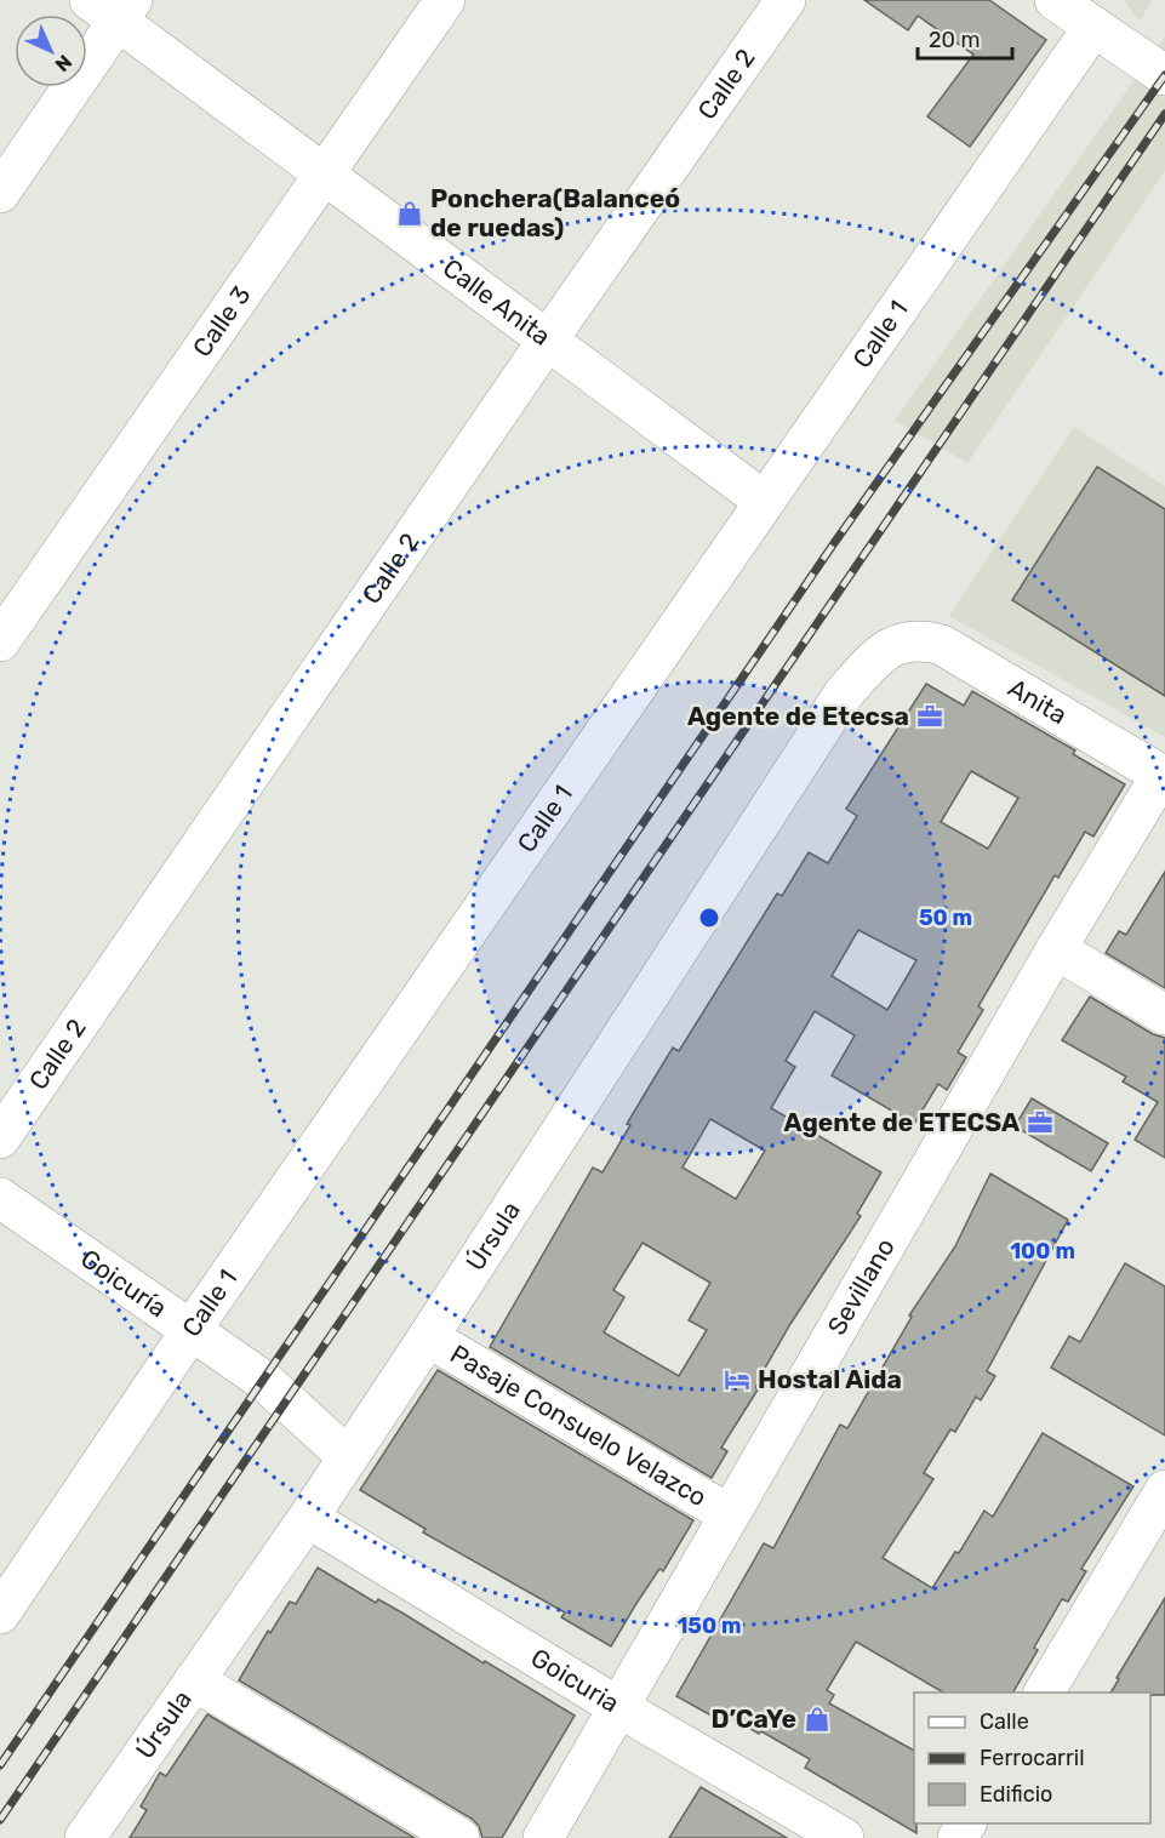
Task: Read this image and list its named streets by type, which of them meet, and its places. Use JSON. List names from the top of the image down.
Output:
{
  "streets": {
    "street": [
      "Calle 2",
      "Calle Anita",
      "Calle 3",
      "Calle 1",
      "Anita",
      "Úrsula",
      "Goicuría",
      "Sevillano",
      "Pasaje Consuelo Velazco",
      "Goicuria"
    ]
  },
  "crossings": [
    ["Calle 2", "Calle Anita"],
    ["Calle Anita", "Calle 3"],
    ["Calle Anita", "Calle 1"],
    ["Calle 1", "Goicuría"],
    ["Anita", "Úrsula"],
    ["Anita", "Sevillano"],
    ["Úrsula", "Goicuría"],
    ["Úrsula", "Pasaje Consuelo Velazco"],
    ["Úrsula", "Goicuria"],
    ["Sevillano", "Pasaje Consuelo Velazco"],
    ["Sevillano", "Goicuria"]
  ],
  "places": {
    "shop": ["Ponchera(Balanceó de ruedas)", "D’CaYe"],
    "office": ["Agente de Etecsa", "Agente de ETECSA"],
    "hotel": ["Hostal Aida"]
  },
  "legend": ["Calle", "Ferrocarril", "Edificio"],
  "scale_bar": "20 m",
  "north": "bottom right",
  "rings": ["50 m", "100 m", "150 m"]
}
